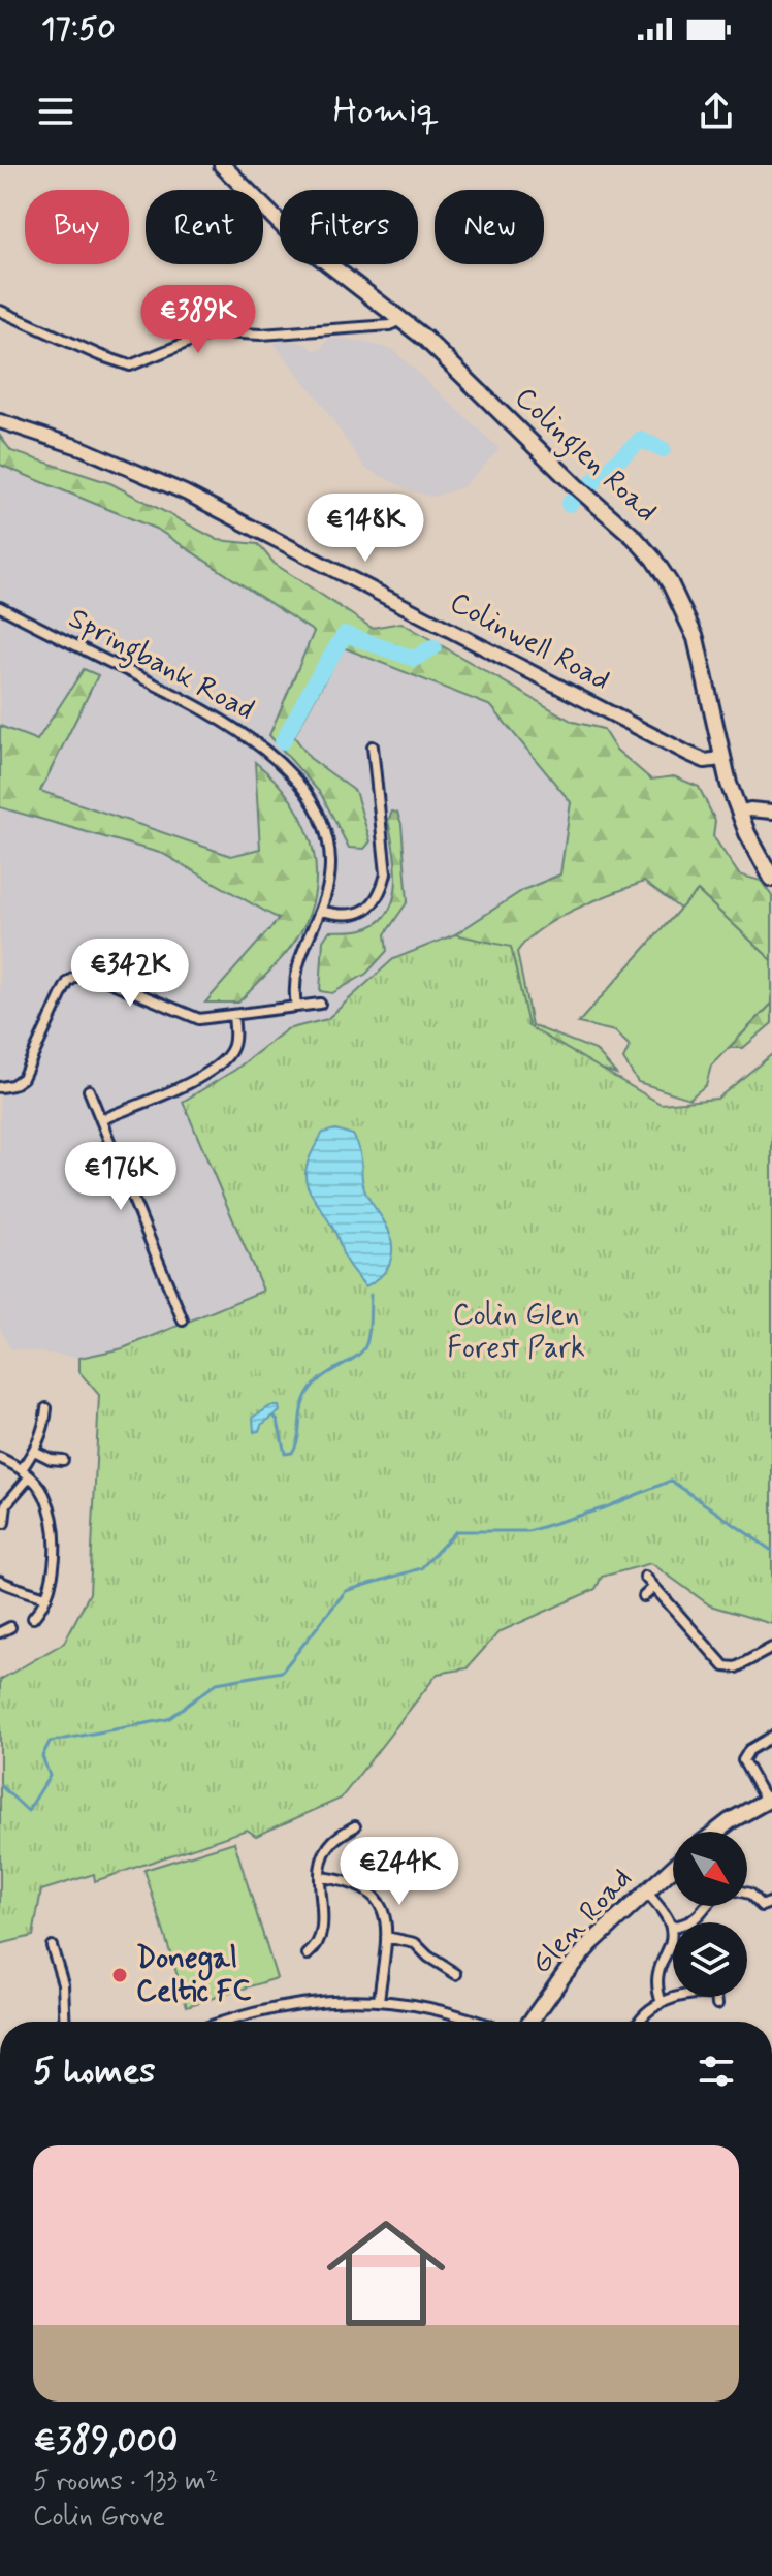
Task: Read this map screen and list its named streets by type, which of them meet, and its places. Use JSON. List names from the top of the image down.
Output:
{
  "streets": {
    "main road": ["Colinglen Road", "Glen Road"],
    "street": ["Colinwell Road", "Springbank Road"]
  },
  "crossings": [
    ["Colinglen Road", "Colinwell Road"]
  ],
  "parks": ["Colin Glen Forest Park"],
  "places": ["Donegal Celtic FC"],
  "north": "bottom right",
  "page": {
    "status": "17:50",
    "header": "Homiq",
    "chip": [
      "Buy",
      "Rent",
      "Filters",
      "New"
    ],
    "price": [
      "€389K",
      "€148K",
      "€342K",
      "€176K",
      "€244K"
    ],
    "heading": "5 homes",
    "list": [
      {
        "name": "€389,000",
        "note": "5 rooms · 133 m² · Colin Grove"
      }
    ]
  }
}
